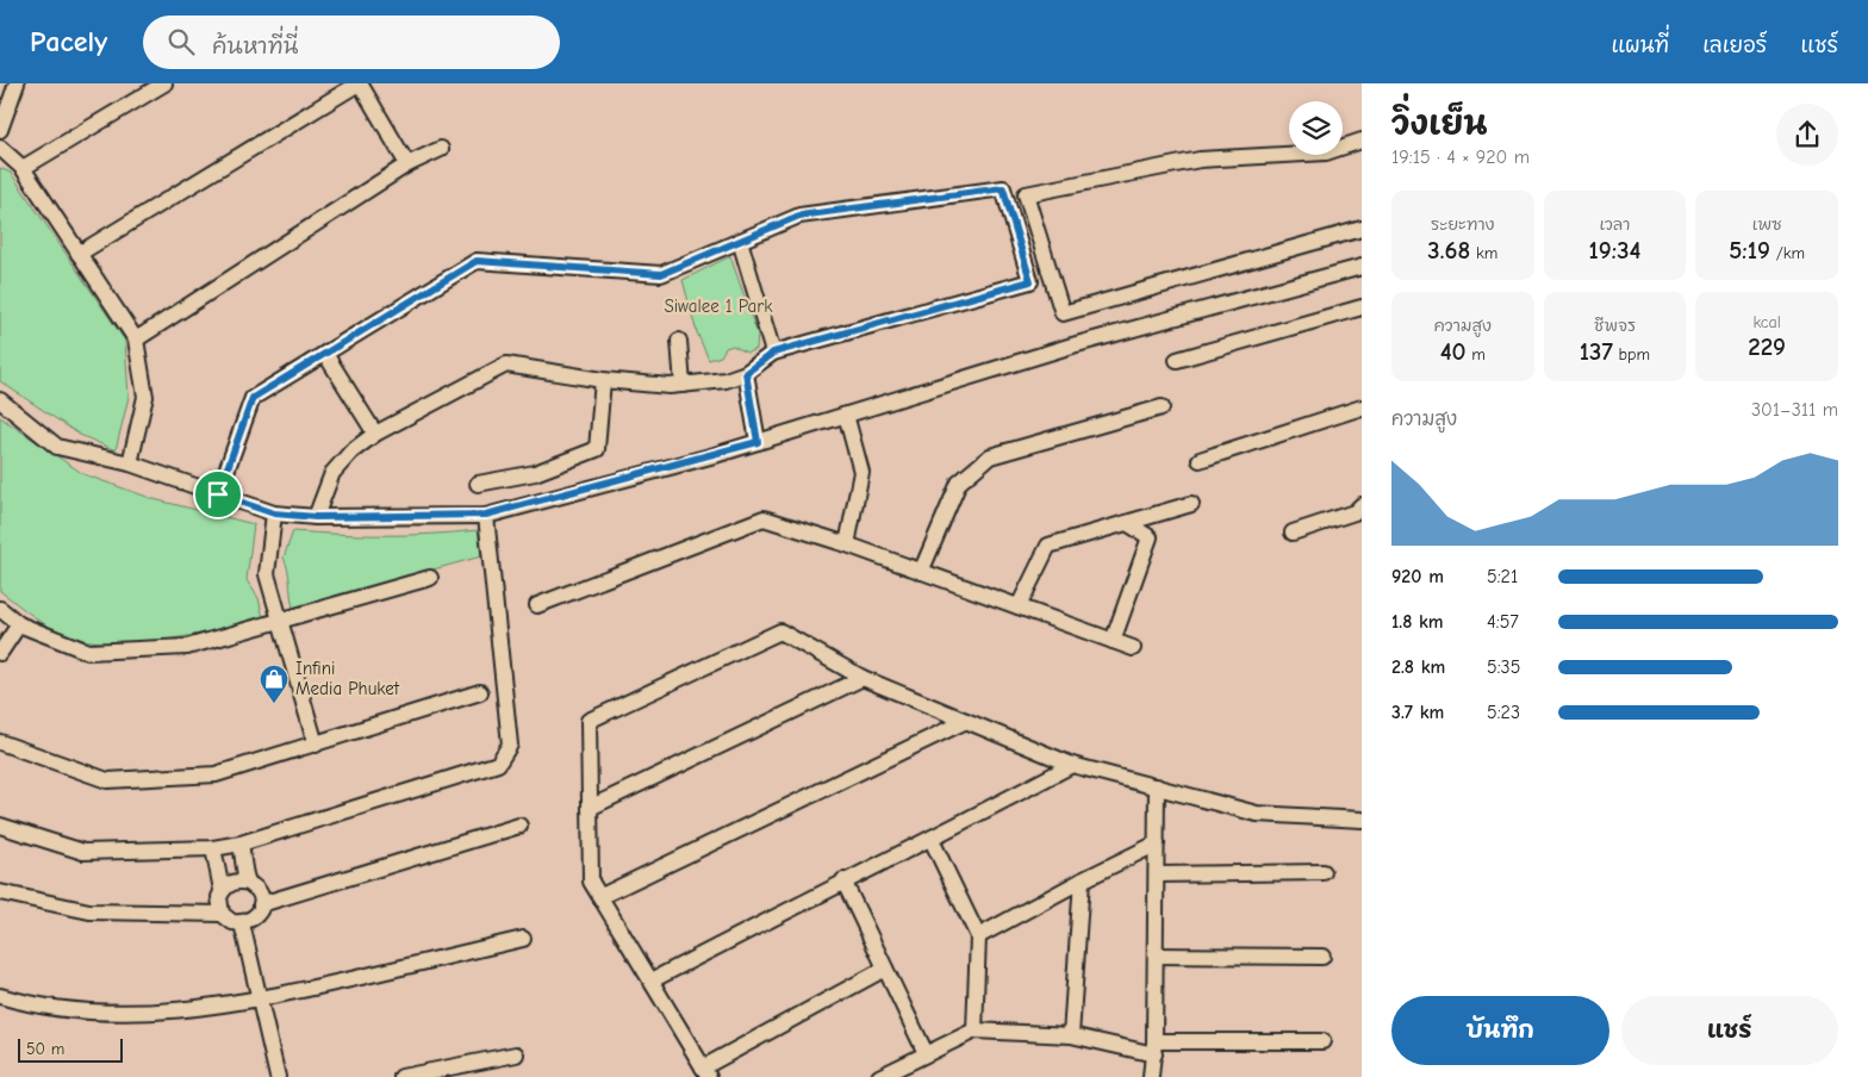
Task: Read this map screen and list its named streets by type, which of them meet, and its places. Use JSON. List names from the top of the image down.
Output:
{
  "parks": ["Siwalee 1 Park"],
  "places": {
    "shop": ["Infini Media Phuket"]
  },
  "scale_bar": "50 m",
  "page": {
    "header": "Pacely",
    "search": "ค้นหาที่นี่",
    "nav": ["แผนที่", "เลเยอร์", "แชร์"],
    "heading": ["วิ่งเย็น", "19:15 · 4 × 920 m"],
    "stats": [
      ["ระยะทาง", "3.68 km"],
      ["เวลา", "19:34"],
      ["เพซ", "5:19 /km"],
      ["ความสูง", "40 m"],
      ["ชีพจร", "137 bpm"],
      ["kcal", "229"]
    ],
    "chart": ["ความสูง", "301–311 m"],
    "list": [
      {
        "name": "920 m",
        "note": "5:21"
      },
      {
        "name": "1.8 km",
        "note": "4:57"
      },
      {
        "name": "2.8 km",
        "note": "5:35"
      },
      {
        "name": "3.7 km",
        "note": "5:23"
      }
    ],
    "buttons": ["บันทึก", "แชร์"],
    "scale": "50 m"
  }
}
